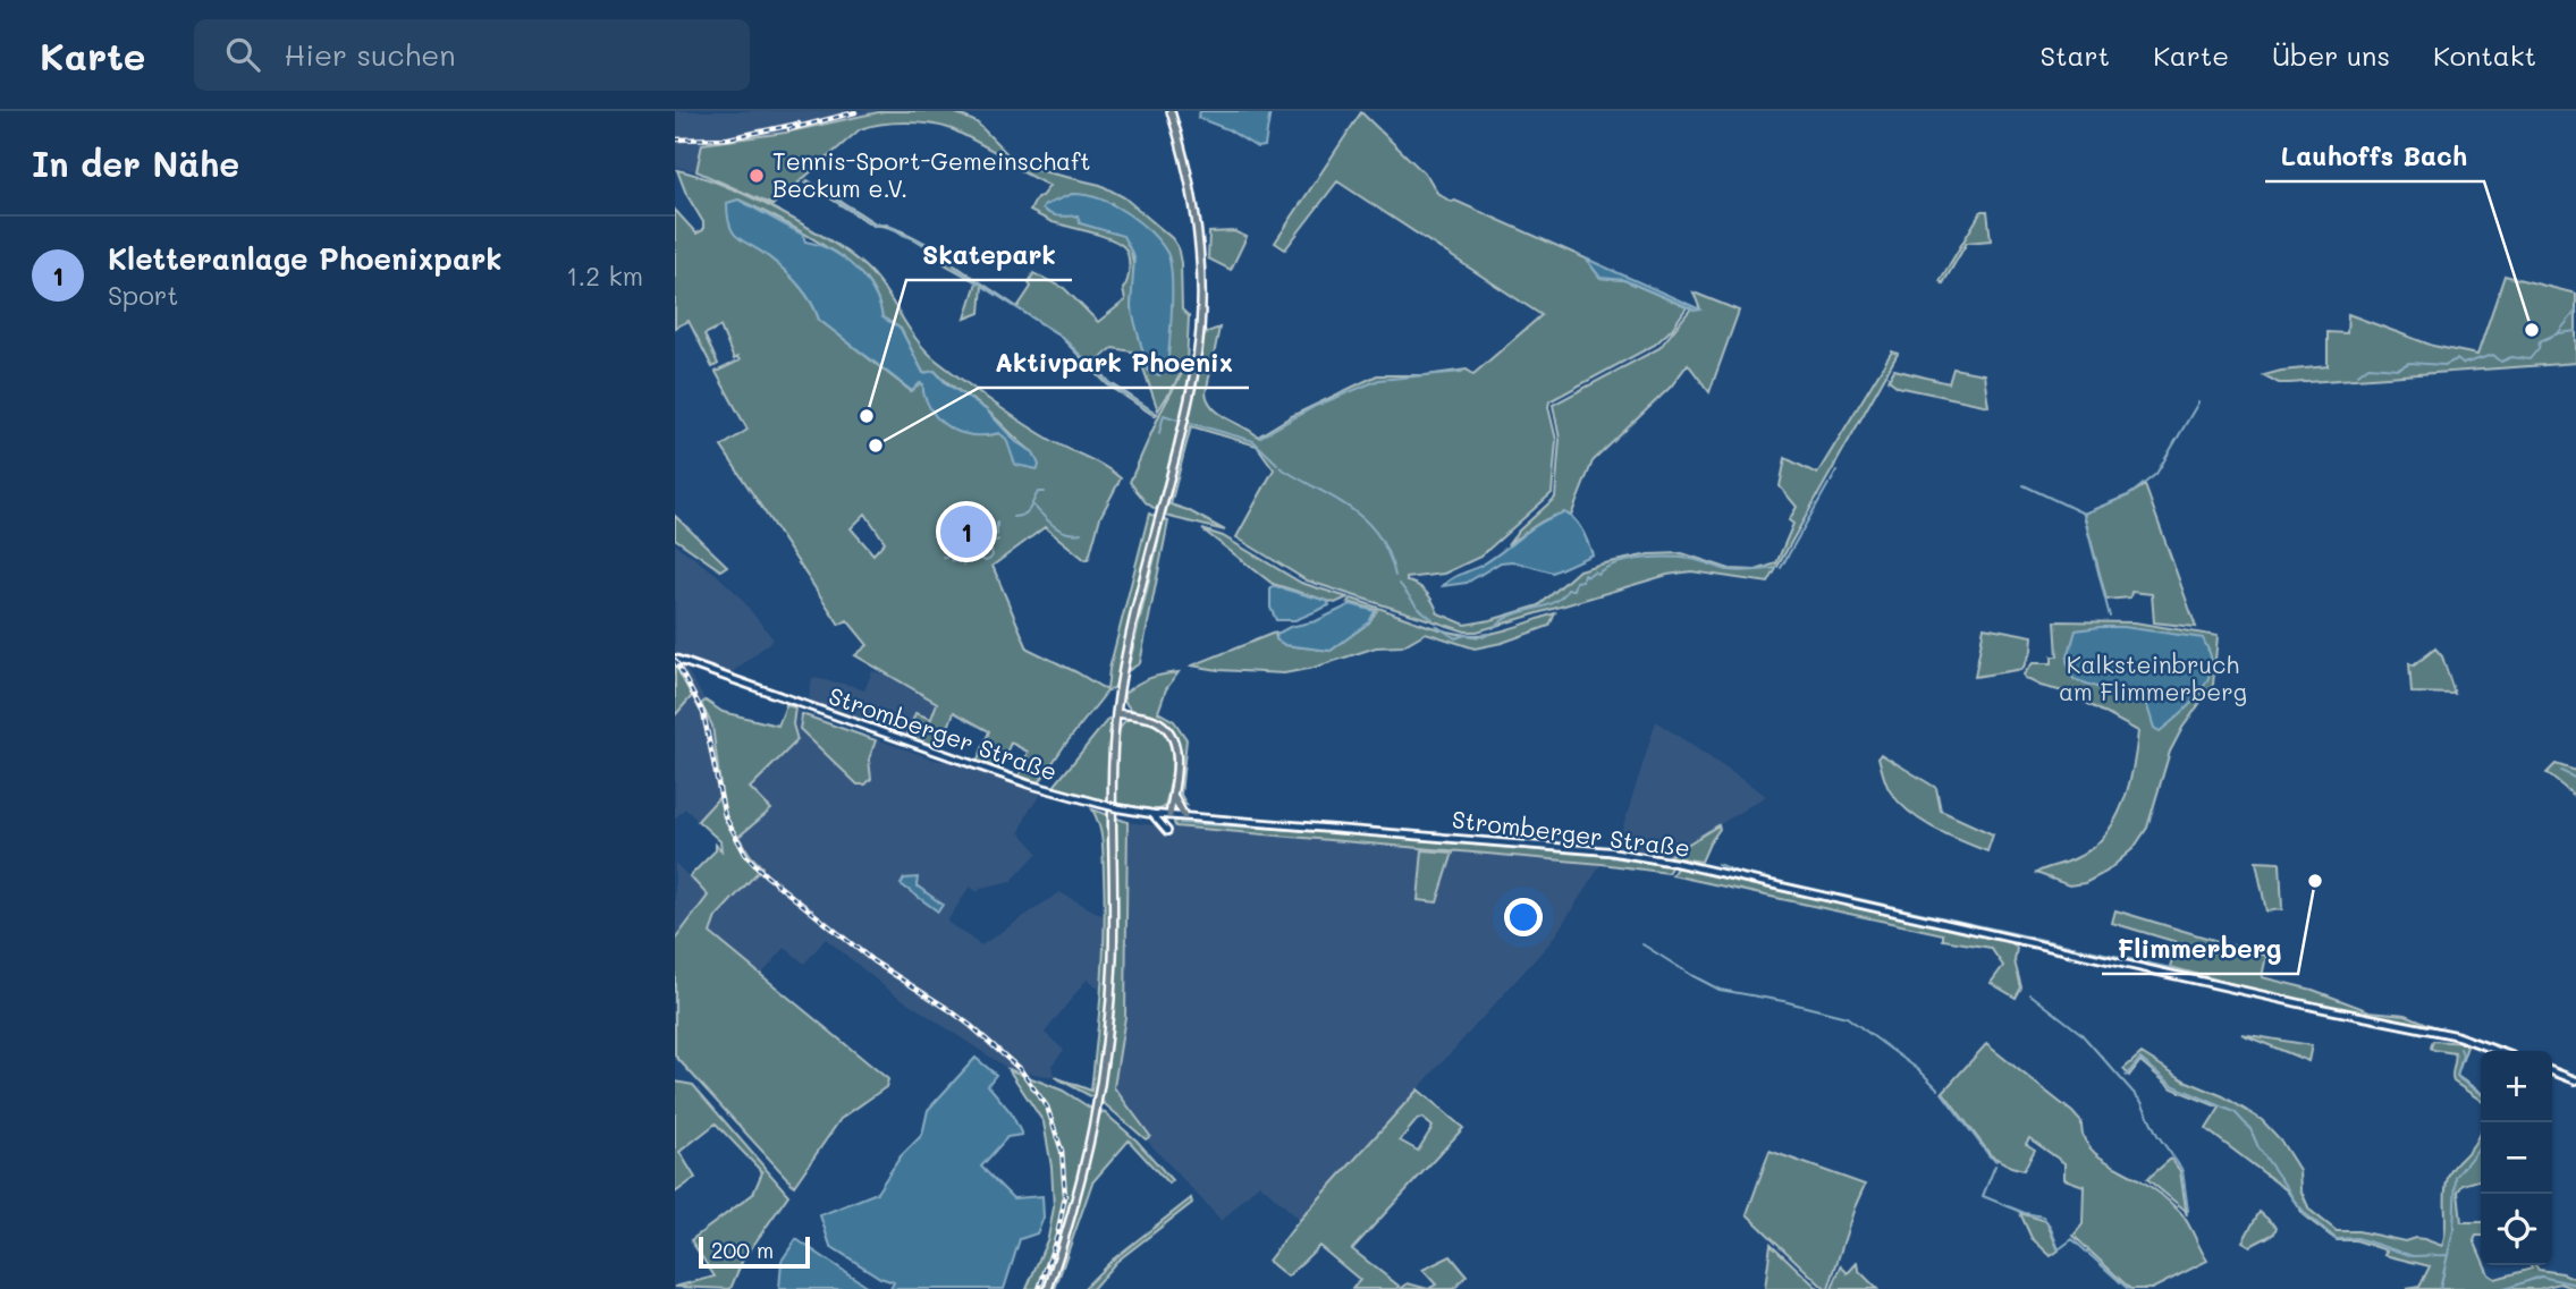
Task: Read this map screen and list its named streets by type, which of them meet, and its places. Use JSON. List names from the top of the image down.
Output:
{
  "streets": {
    "main road": ["Stromberger Straße"]
  },
  "parks": ["Kalksteinbruch am Flimmerberg"],
  "places": [
    "Tennis-Sport-Gemeinschaft Beckum e.V.",
    "Lauhoffs Bach",
    "Skatepark",
    "Aktivpark Phoenix",
    "Flimmerberg"
  ],
  "scale_bar": "200 m",
  "page": {
    "header": "Karte",
    "search": "Hier suchen",
    "nav": [
      "Start",
      "Karte",
      "Über uns",
      "Kontakt"
    ],
    "heading": "In der Nähe",
    "list": [
      {
        "mark": "1",
        "name": "Kletteranlage Phoenixpark",
        "note": "Sport",
        "value": "1.2 km"
      }
    ],
    "pins": "1",
    "map_buttons": ["+", "−"],
    "scale": "200 m"
  }
}
